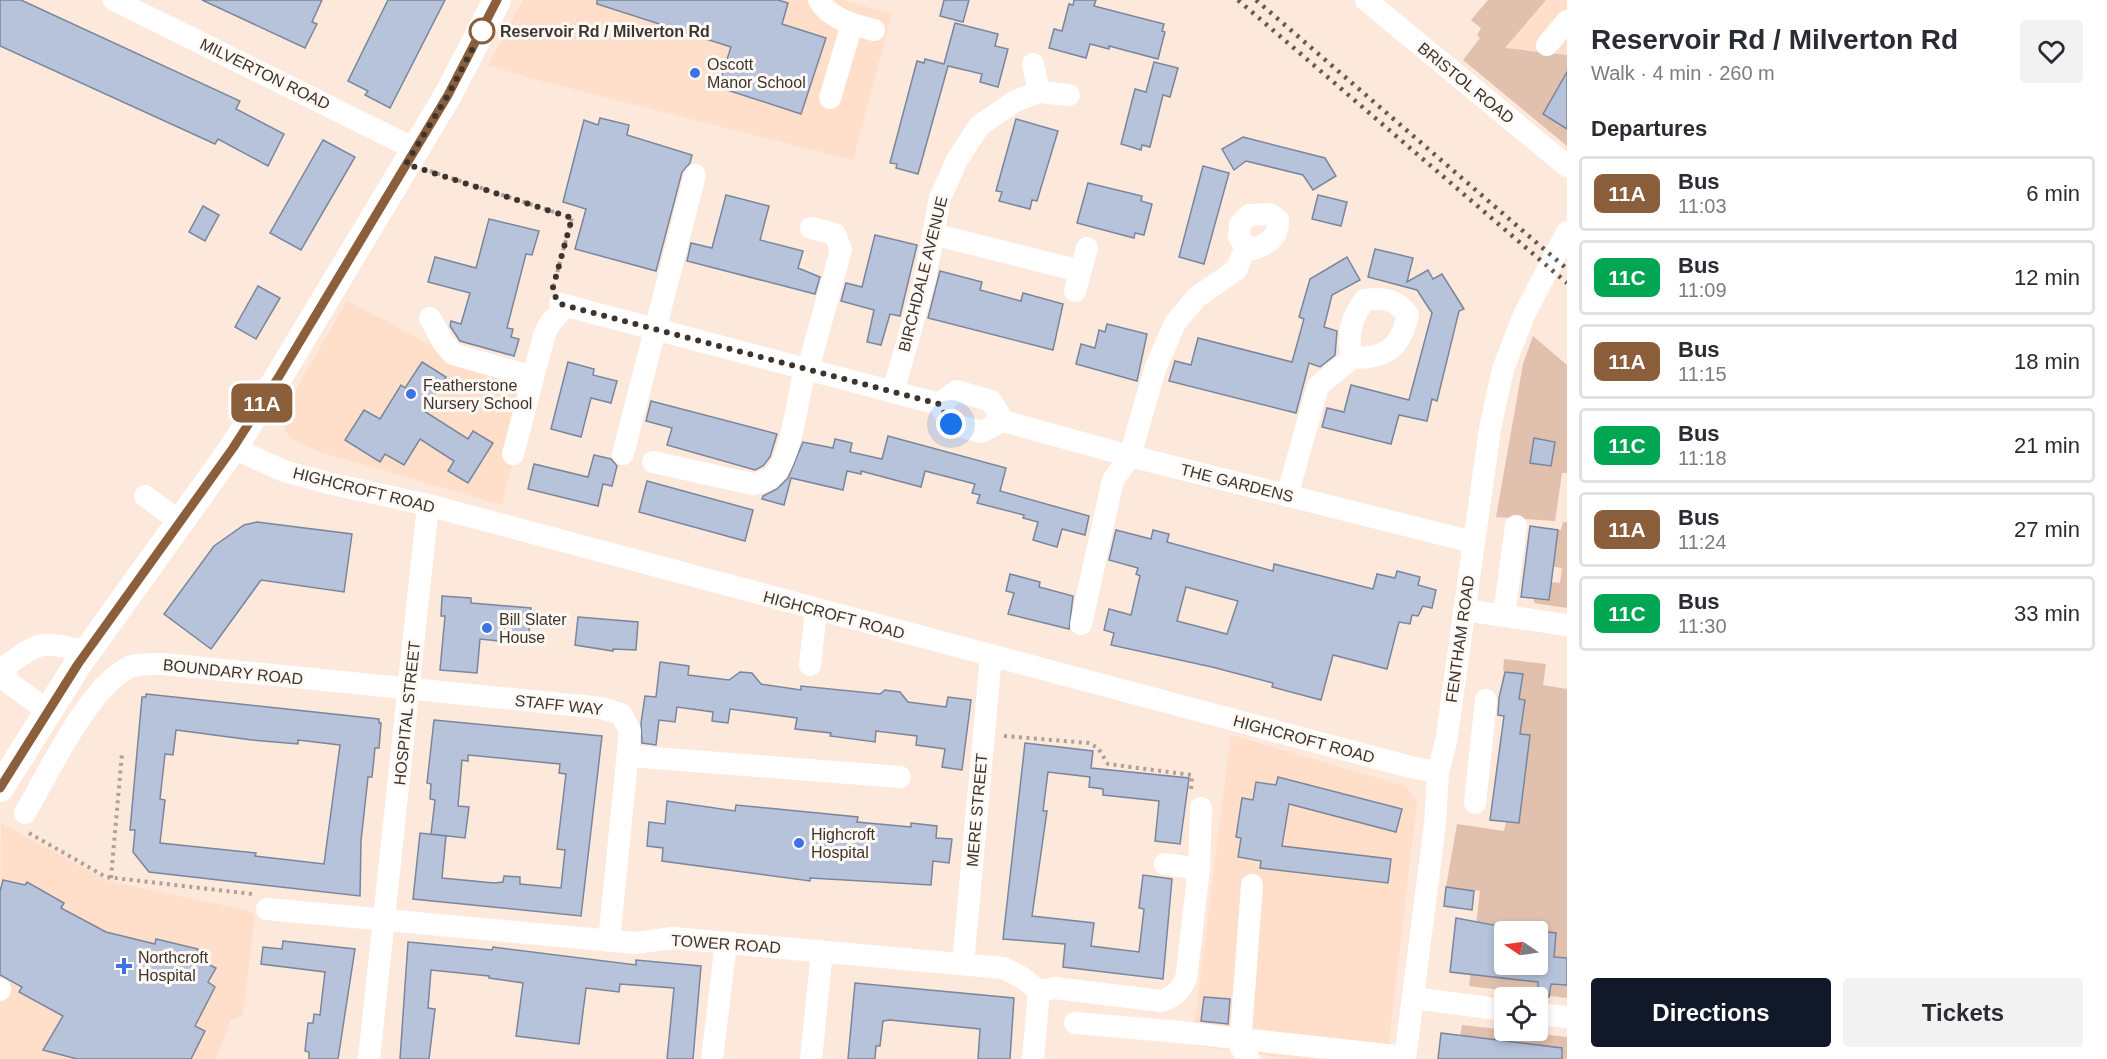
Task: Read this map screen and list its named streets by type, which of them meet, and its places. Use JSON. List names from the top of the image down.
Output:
{
  "streets": {
    "street": [
      "MILVERTON ROAD",
      "BRISTOL ROAD",
      "BIRCHDALE AVENUE",
      "THE GARDENS",
      "HIGHCROFT ROAD",
      "FENTHAM ROAD",
      "BOUNDARY ROAD",
      "STAFF WAY",
      "HOSPITAL STREET",
      "MERE STREET",
      "TOWER ROAD"
    ]
  },
  "crossings": [
    ["THE GARDENS", "FENTHAM ROAD"],
    ["HIGHCROFT ROAD", "FENTHAM ROAD"],
    ["HIGHCROFT ROAD", "HOSPITAL STREET"],
    ["HIGHCROFT ROAD", "MERE STREET"],
    ["BOUNDARY ROAD", "STAFF WAY"],
    ["BOUNDARY ROAD", "HOSPITAL STREET"],
    ["STAFF WAY", "HOSPITAL STREET"],
    ["STAFF WAY", "TOWER ROAD"],
    ["HOSPITAL STREET", "TOWER ROAD"],
    ["MERE STREET", "TOWER ROAD"]
  ],
  "places": {
    "other": [
      "Reservoir Rd / Milverton Rd",
      "Oscott Manor School",
      "Featherstone Nursery School",
      "Bill Slater House",
      "Highcroft Hospital"
    ],
    "health": ["Northcroft Hospital"]
  },
  "lines": ["bus line 11A"],
  "north": "left",
  "page": {
    "on_map": "11A",
    "heading": [
      ["Reservoir Rd / Milverton Rd", "Walk · 4 min · 260 m"],
      "Departures"
    ],
    "list": [
      {
        "mark": "11A",
        "name": "Bus",
        "note": "11:03",
        "value": "6 min"
      },
      {
        "mark": "11C",
        "name": "Bus",
        "note": "11:09",
        "value": "12 min"
      },
      {
        "mark": "11A",
        "name": "Bus",
        "note": "11:15",
        "value": "18 min"
      },
      {
        "mark": "11C",
        "name": "Bus",
        "note": "11:18",
        "value": "21 min"
      },
      {
        "mark": "11A",
        "name": "Bus",
        "note": "11:24",
        "value": "27 min"
      },
      {
        "mark": "11C",
        "name": "Bus",
        "note": "11:30",
        "value": "33 min"
      }
    ],
    "buttons": ["Directions", "Tickets"]
  }
}
